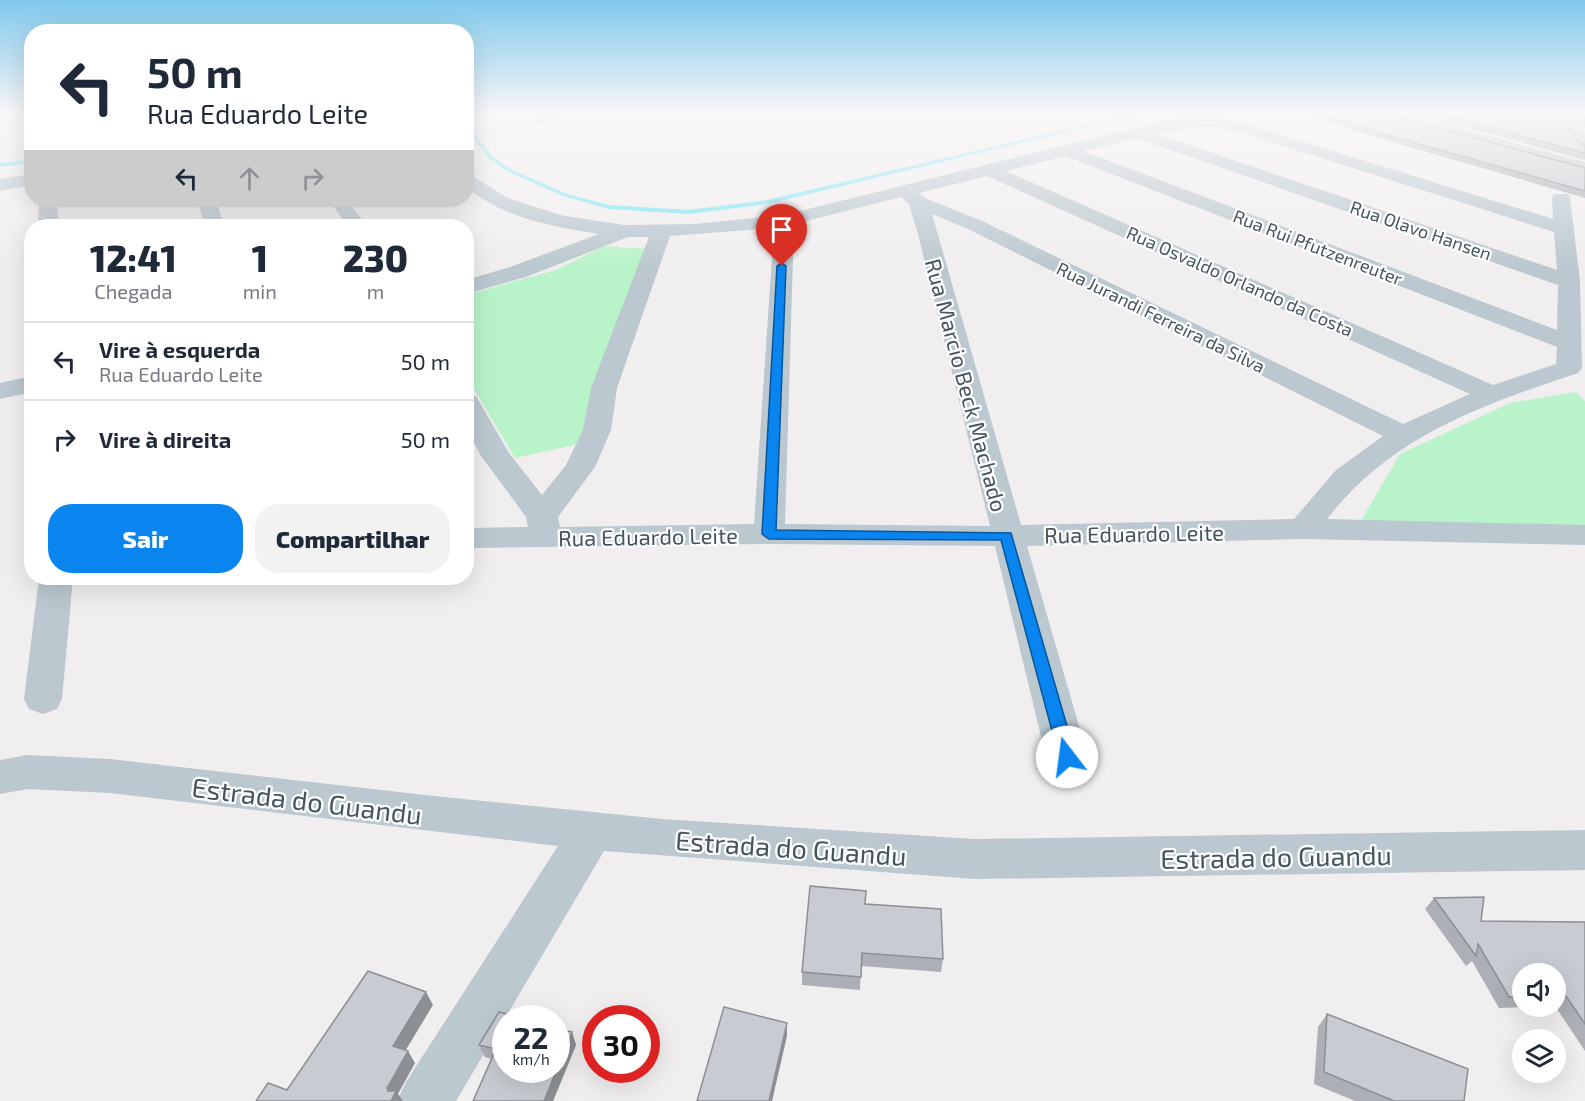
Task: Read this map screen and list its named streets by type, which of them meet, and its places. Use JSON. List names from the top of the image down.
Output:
{
  "streets": {
    "street": [
      "Rua Olavo Hansen",
      "Rua Rui Pfutzenreuter",
      "Rua Osvaldo Orlando da Costa",
      "Rua Jurandi Ferreira da Silva",
      "Rua Marcio Beck Machado",
      "Rua Eduardo Leite",
      "Estrada do Guandu"
    ]
  },
  "crossings": [
    ["Rua Jurandi Ferreira da Silva", "Rua Marcio Beck Machado"],
    ["Rua Marcio Beck Machado", "Rua Eduardo Leite"]
  ],
  "page": {
    "turn": ["50 m", "Rua Eduardo Leite"],
    "eta": [
      "12:41",
      "Chegada",
      "1",
      "min",
      "230",
      "m"
    ],
    "list": [
      {
        "name": "Vire à esquerda",
        "note": "Rua Eduardo Leite",
        "value": "50 m"
      },
      {
        "name": "Vire à direita",
        "value": "50 m"
      }
    ],
    "buttons": ["Sair", "Compartilhar"],
    "speed": "22 km/h",
    "limit": "30"
  }
}
